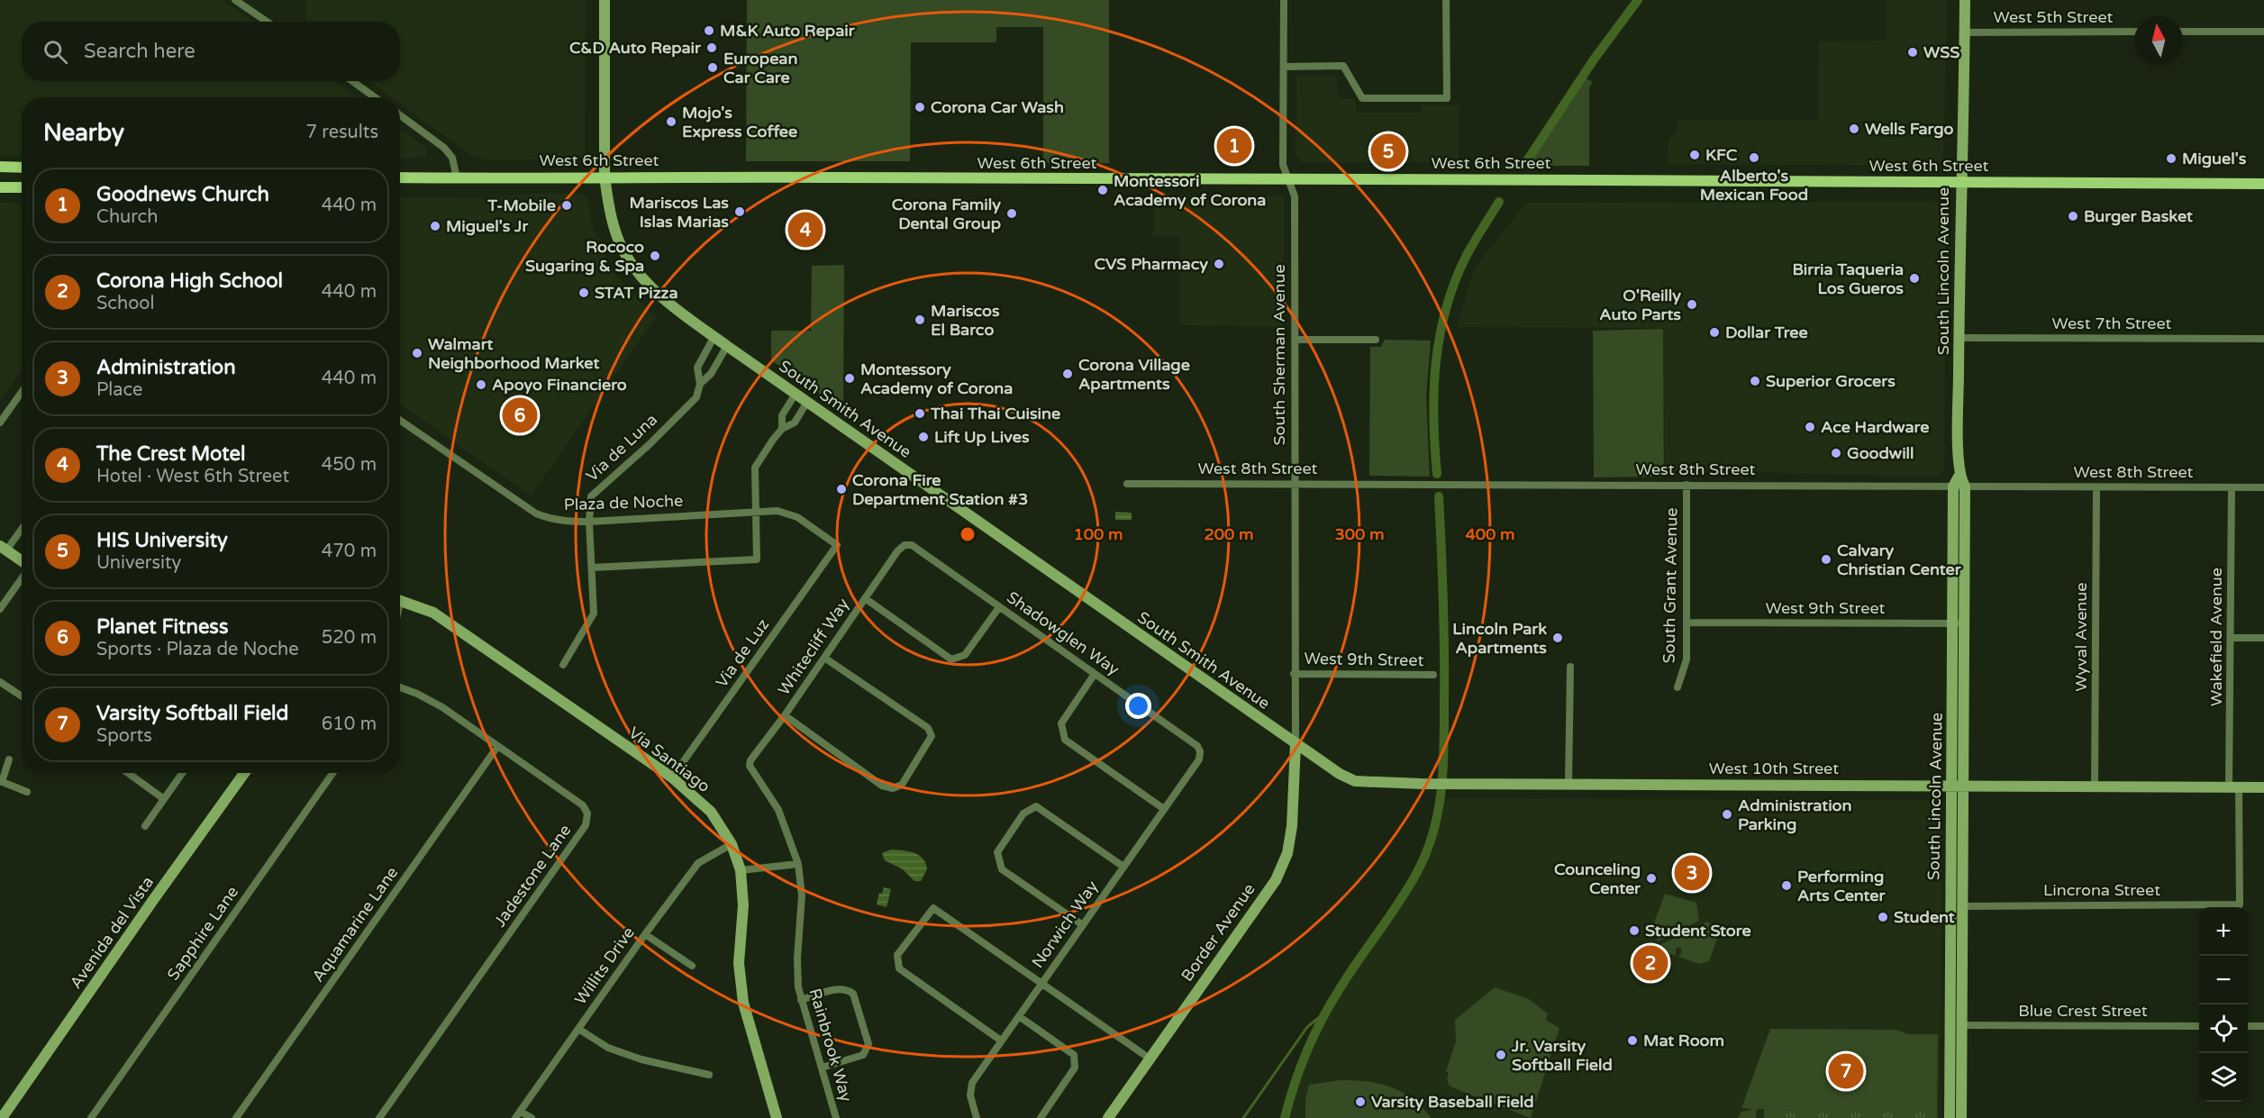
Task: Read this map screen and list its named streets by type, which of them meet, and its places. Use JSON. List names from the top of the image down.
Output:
{
  "streets": {
    "main road": [
      "West 6th Street",
      "South Lincoln Avenue",
      "South Smith Avenue",
      "Via Santiago",
      "West 10th Street",
      "Avenida del Vista",
      "Border Avenue"
    ],
    "street": [
      "West 5th Street",
      "West 7th Street",
      "South Sherman Avenue",
      "Via de Luna",
      "West 8th Street",
      "Plaza de Noche",
      "South Grant Avenue",
      "West 9th Street",
      "Shadowglen Way",
      "Wyval Avenue",
      "Wakefield Avenue",
      "Whitecliff Way",
      "Via de Luz",
      "Jadestone Lane",
      "Lincrona Street",
      "Aquamarine Lane",
      "Norwich Way",
      "Sapphire Lane",
      "Willits Drive",
      "Blue Crest Street",
      "Rainbrook Way"
    ]
  },
  "crossings": [
    ["West 5th Street", "South Lincoln Avenue"],
    ["West 6th Street", "South Lincoln Avenue"],
    ["West 6th Street", "South Sherman Avenue"],
    ["West 6th Street", "South Smith Avenue"],
    ["South Lincoln Avenue", "West 7th Street"],
    ["South Lincoln Avenue", "West 8th Street"],
    ["South Lincoln Avenue", "West 9th Street"],
    ["South Lincoln Avenue", "West 10th Street"],
    ["South Lincoln Avenue", "Lincrona Street"],
    ["South Lincoln Avenue", "Blue Crest Street"],
    ["South Sherman Avenue", "South Smith Avenue"],
    ["South Sherman Avenue", "West 8th Street"],
    ["South Sherman Avenue", "West 9th Street"],
    ["South Sherman Avenue", "West 10th Street"],
    ["South Sherman Avenue", "Border Avenue"],
    ["South Smith Avenue", "Via de Luna"],
    ["South Smith Avenue", "West 10th Street"],
    ["South Smith Avenue", "Border Avenue"],
    ["Via de Luna", "Plaza de Noche"],
    ["West 8th Street", "South Grant Avenue"],
    ["West 8th Street", "Wyval Avenue"],
    ["West 8th Street", "Wakefield Avenue"],
    ["Plaza de Noche", "Via de Luz"],
    ["South Grant Avenue", "West 9th Street"],
    ["Shadowglen Way", "Whitecliff Way"],
    ["Shadowglen Way", "Norwich Way"],
    ["Wyval Avenue", "West 10th Street"],
    ["Wakefield Avenue", "West 10th Street"],
    ["Wakefield Avenue", "Lincrona Street"],
    ["Whitecliff Way", "Rainbrook Way"],
    ["Via de Luz", "Via Santiago"],
    ["Via Santiago", "Willits Drive"],
    ["West 10th Street", "Border Avenue"],
    ["Jadestone Lane", "Aquamarine Lane"]
  ],
  "places": [
    "M&K Auto Repair",
    "C&D Auto Repair",
    "WSS",
    "European Car Care",
    "Corona Car Wash",
    "Mojo's Express Coffee",
    "Wells Fargo",
    "KFC",
    "Alberto's Mexican Food",
    "Miguel's",
    "Montessori Academy of Corona",
    "T-Mobile",
    "Mariscos Las Islas Marias",
    "Corona Family Dental Group",
    "Burger Basket",
    "Miguel's Jr",
    "Rococo Sugaring & Spa",
    "CVS Pharmacy",
    "Birria Taqueria Los Gueros",
    "STAT Pizza",
    "O'Reilly Auto Parts",
    "Mariscos El Barco",
    "Dollar Tree",
    "Walmart Neighborhood Market",
    "Corona Village Apartments",
    "Montessory Academy of Corona",
    "Superior Grocers",
    "Apoyo Financiero",
    "Thai Thai Cuisine",
    "Ace Hardware",
    "Lift Up Lives",
    "Goodwill",
    "Corona Fire Department Station #3",
    "Calvary Christian Center",
    "Lincoln Park Apartments",
    "Administration Parking",
    "Counceling Center",
    "Performing Arts Center",
    "Student",
    "Student Store",
    "Mat Room",
    "Jr. Varsity Softball Field",
    "Varsity Baseball Field"
  ],
  "north": "top",
  "page": {
    "search": "Search here",
    "heading": ["Nearby", "7 results"],
    "pins": [
      "1",
      "5",
      "4",
      "6",
      "3",
      "2",
      "7"
    ],
    "list": [
      {
        "mark": "1",
        "name": "Goodnews Church",
        "note": "Church",
        "value": "440 m"
      },
      {
        "mark": "2",
        "name": "Corona High School",
        "note": "School",
        "value": "440 m"
      },
      {
        "mark": "3",
        "name": "Administration",
        "note": "Place",
        "value": "440 m"
      },
      {
        "mark": "4",
        "name": "The Crest Motel",
        "note": "Hotel · West 6th Street",
        "value": "450 m"
      },
      {
        "mark": "5",
        "name": "HIS University",
        "note": "University",
        "value": "470 m"
      },
      {
        "mark": "6",
        "name": "Planet Fitness",
        "note": "Sports · Plaza de Noche",
        "value": "520 m"
      },
      {
        "mark": "7",
        "name": "Varsity Softball Field",
        "note": "Sports",
        "value": "610 m"
      }
    ],
    "map_buttons": ["+", "−"]
  },
  "rings": [
    "100 m",
    "200 m",
    "300 m",
    "400 m"
  ]
}
